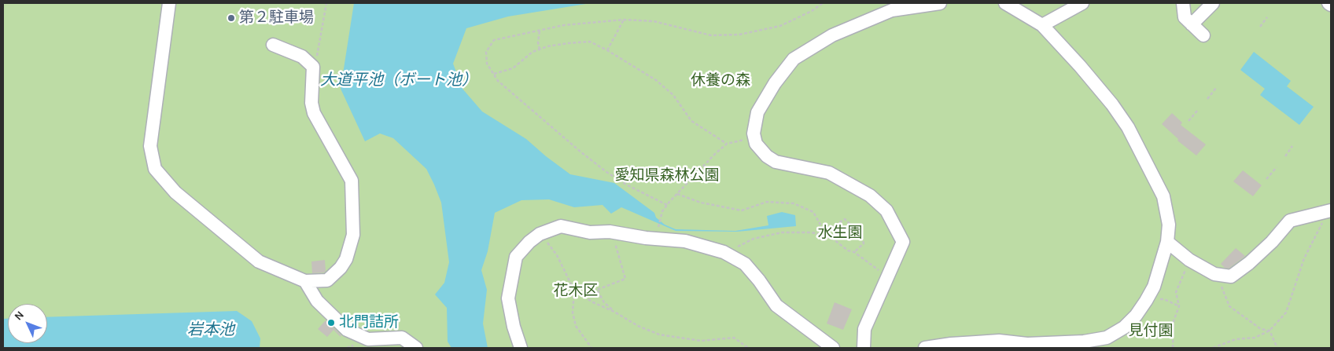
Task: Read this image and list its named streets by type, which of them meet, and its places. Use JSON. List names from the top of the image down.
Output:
{
  "water": ["大道平池（ボート池）", "岩本池"],
  "parks": [
    "休養の森",
    "愛知県森林公園",
    "水生園",
    "花木区",
    "見付園"
  ],
  "places": ["第２駐車場", "北門詰所"],
  "north": "top left"
}
